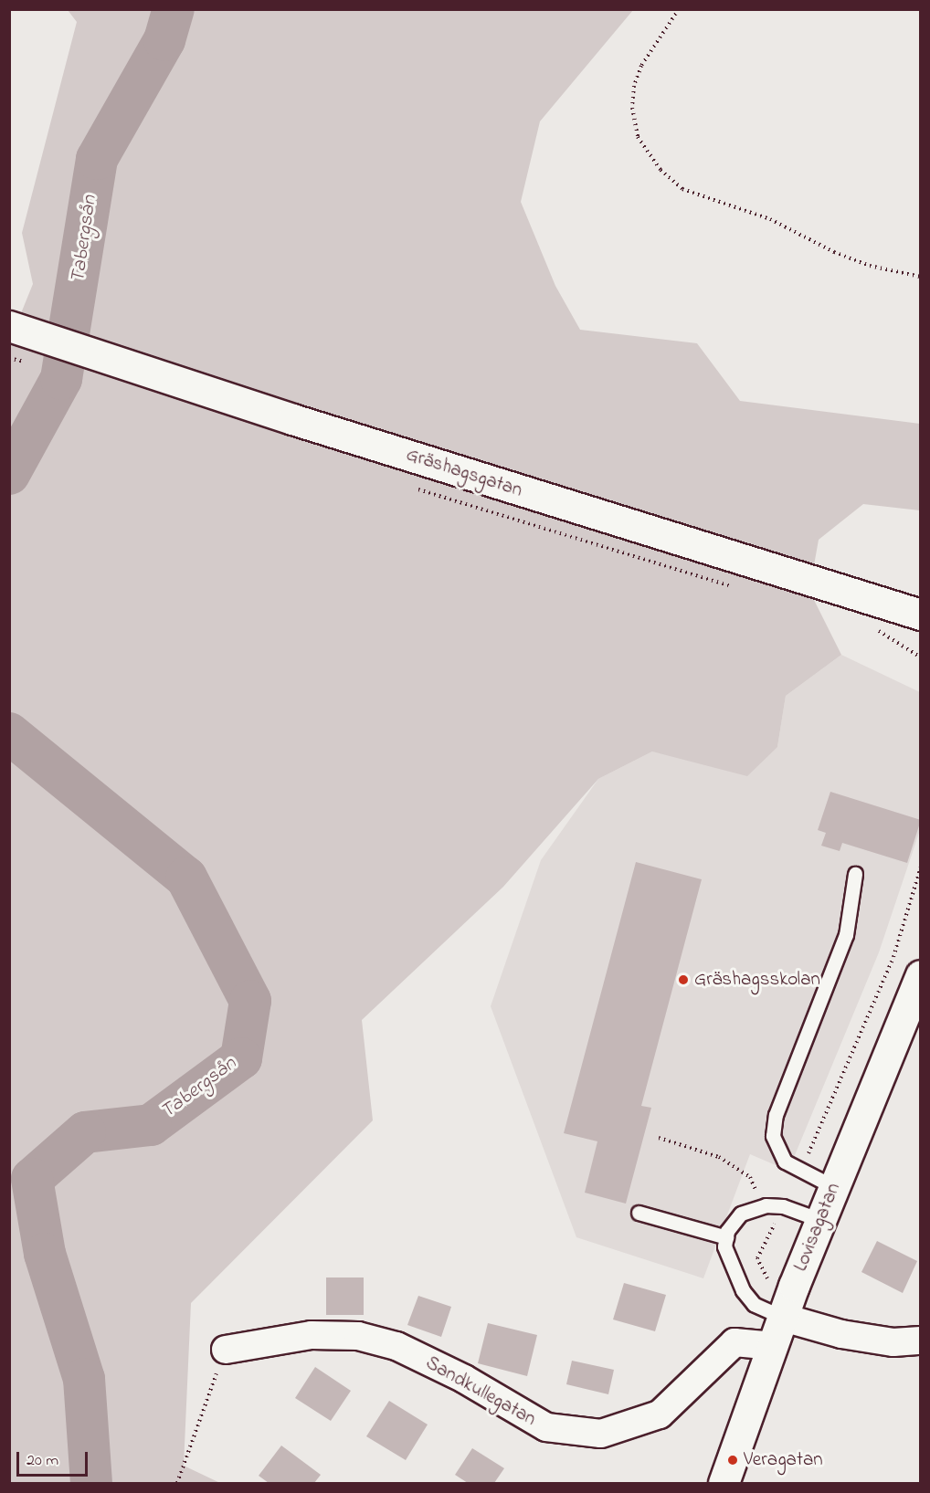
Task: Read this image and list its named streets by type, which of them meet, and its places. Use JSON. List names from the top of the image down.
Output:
{
  "streets": {
    "street": ["Gräshagsgatan", "Lovisagatan", "Sandkullegatan"]
  },
  "crossings": [
    ["Lovisagatan", "Sandkullegatan"]
  ],
  "water": ["Tabergsån"],
  "places": ["Gräshagsskolan", "Veragatan"],
  "scale_bar": "20 m"
}
